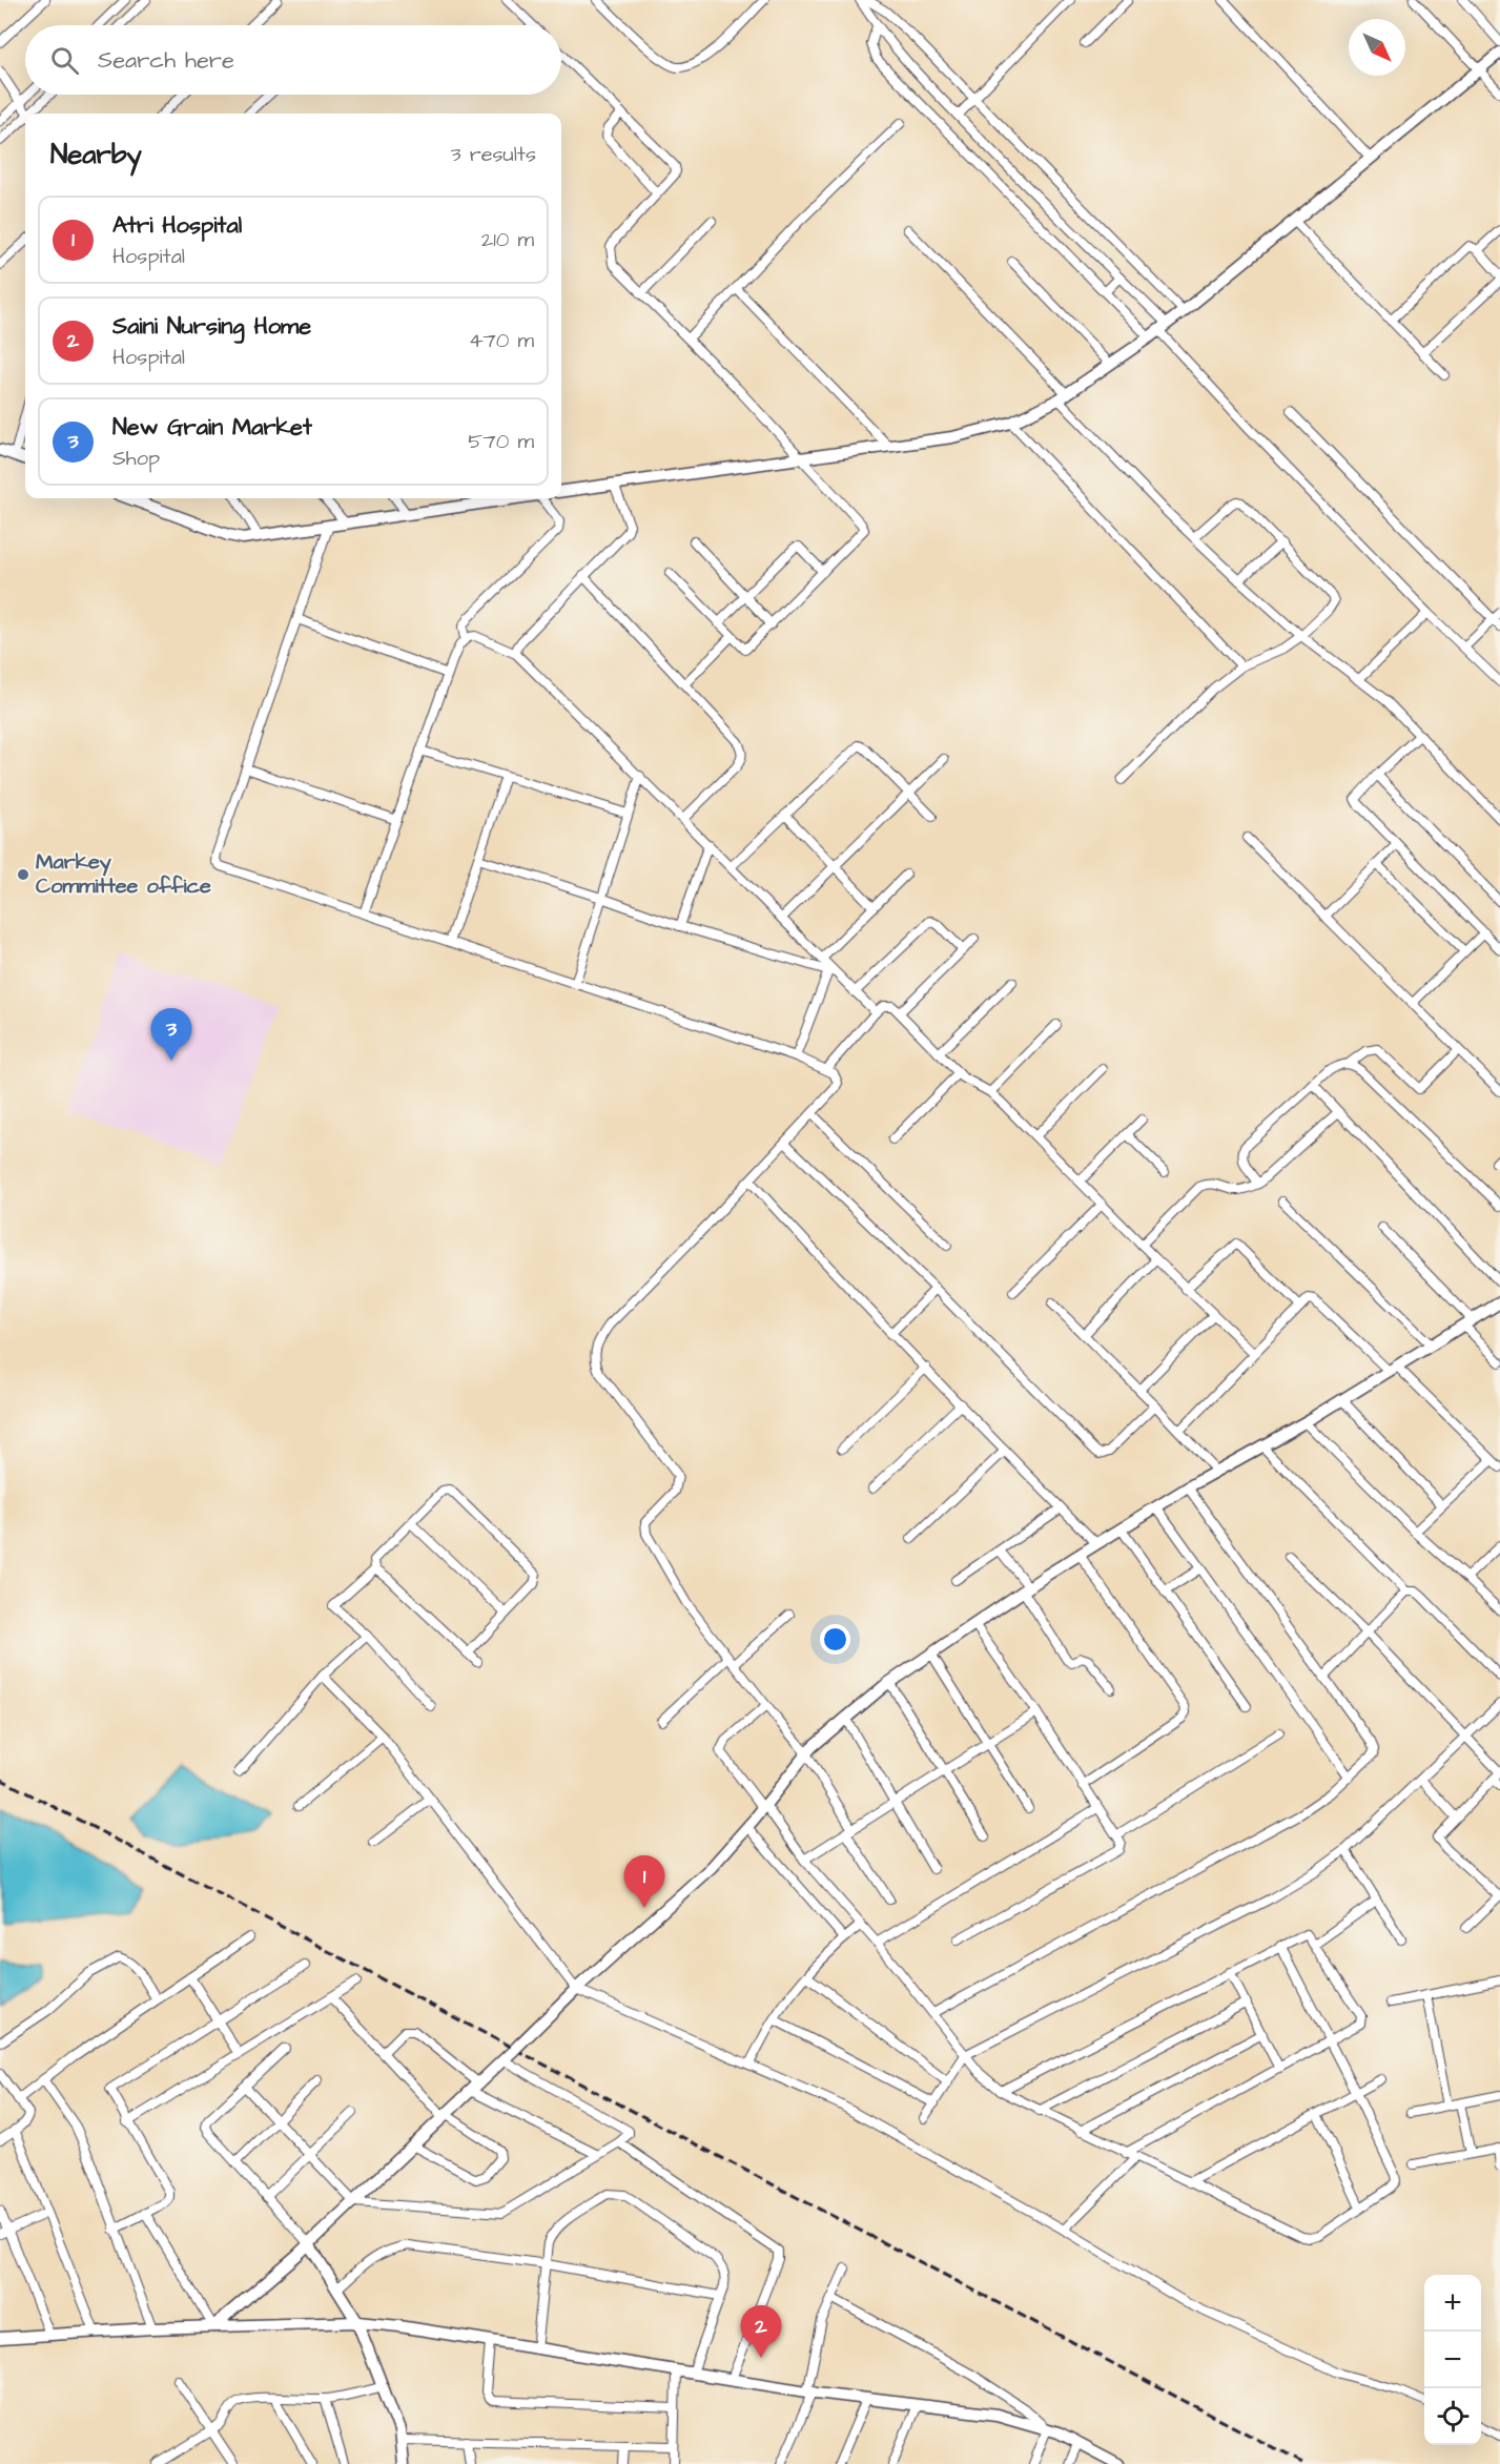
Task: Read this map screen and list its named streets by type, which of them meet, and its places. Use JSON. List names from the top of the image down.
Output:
{
  "places": ["Markey Committee office"],
  "north": "bottom right",
  "page": {
    "search": "Search here",
    "heading": ["Nearby", "3 results"],
    "list": [
      {
        "mark": "1",
        "name": "Atri Hospital",
        "note": "Hospital",
        "value": "210 m"
      },
      {
        "mark": "2",
        "name": "Saini Nursing Home",
        "note": "Hospital",
        "value": "470 m"
      },
      {
        "mark": "3",
        "name": "New Grain Market",
        "note": "Shop",
        "value": "570 m"
      }
    ],
    "pins": ["3", "1", "2"],
    "map_buttons": ["+", "−"]
  }
}
